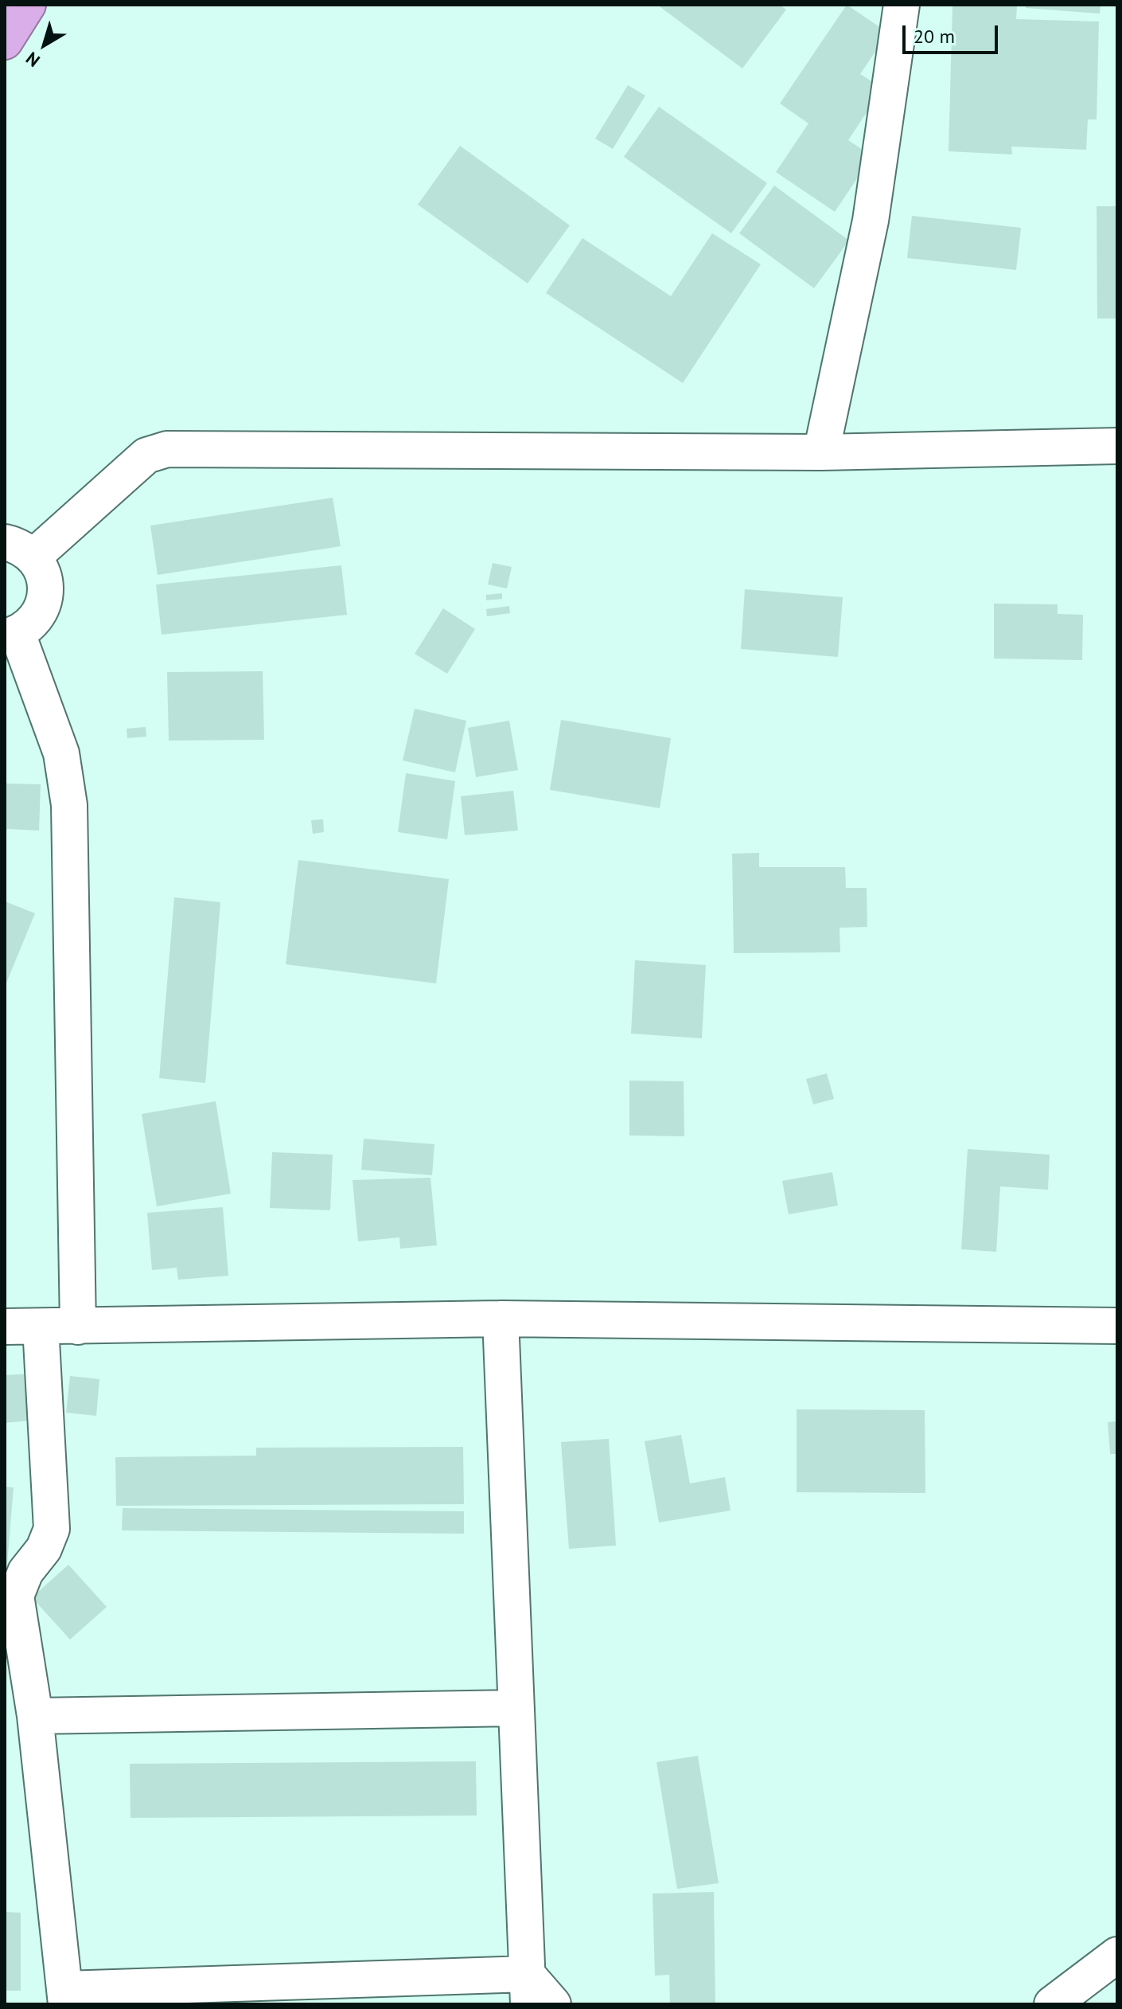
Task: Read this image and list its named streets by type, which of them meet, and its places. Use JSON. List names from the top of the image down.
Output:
{
  "scale_bar": "20 m",
  "north": "bottom left"
}
